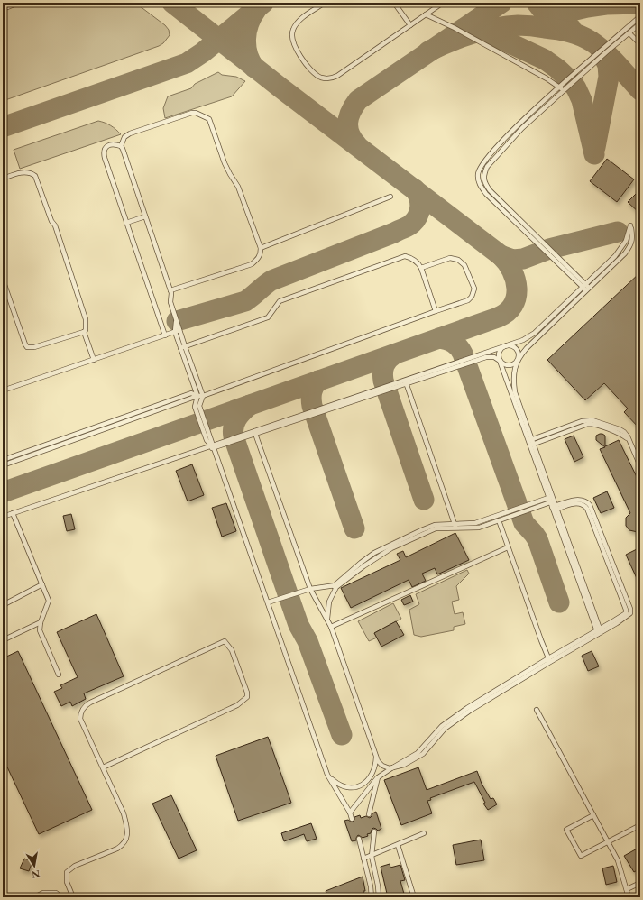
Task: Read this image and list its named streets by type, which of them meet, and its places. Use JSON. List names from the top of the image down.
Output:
{
  "north": "bottom"
}
